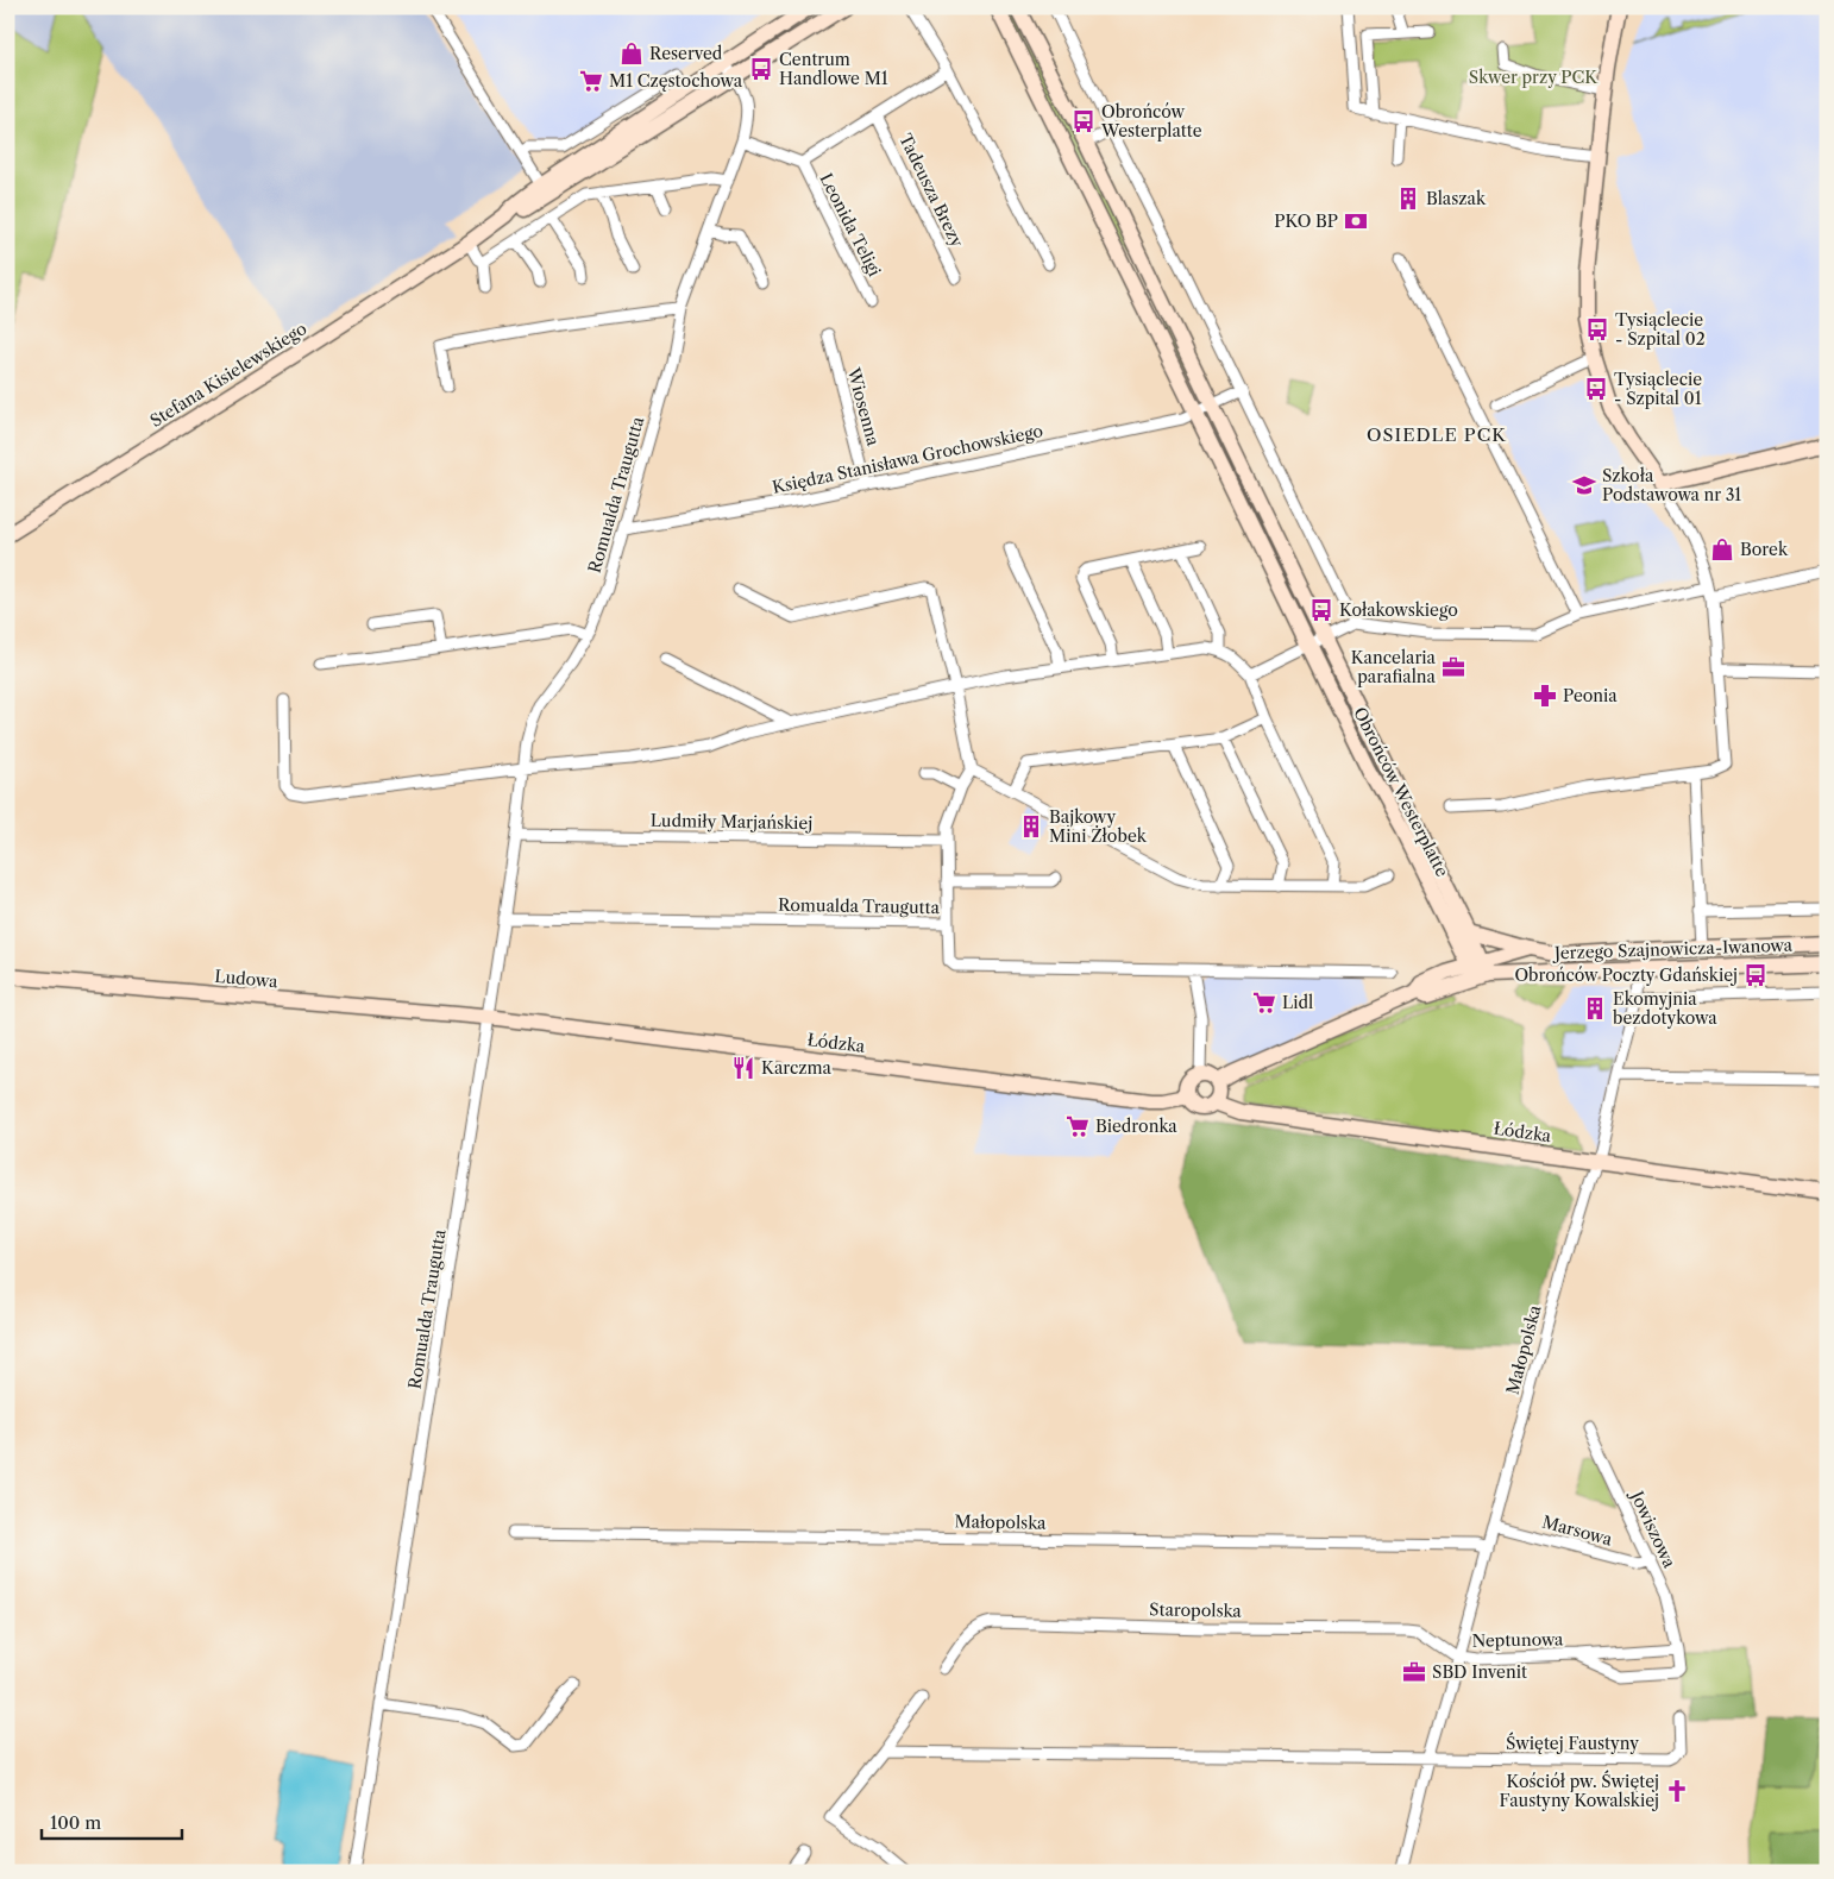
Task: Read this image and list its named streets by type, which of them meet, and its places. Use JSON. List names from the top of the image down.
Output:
{
  "streets": {
    "main road": [
      "Stefana Kisielewskiego",
      "Obrońców Westerplatte",
      "Jerzego Szajnowicza-Iwanowa",
      "Ludowa",
      "Łódzka"
    ],
    "street": [
      "Tadeusza Brezy",
      "Leonida Teligi",
      "Wiosenna",
      "Księdza Stanisława Grochowskiego",
      "Romualda Traugutta",
      "Ludmiły Marjańskiej",
      "Małopolska",
      "Jowiszowa",
      "Marsowa",
      "Staropolska",
      "Neptunowa",
      "Świętej Faustyny"
    ]
  },
  "crossings": [
    ["Stefana Kisielewskiego", "Romualda Traugutta"],
    ["Wiosenna", "Księdza Stanisława Grochowskiego"],
    ["Księdza Stanisława Grochowskiego", "Romualda Traugutta"],
    ["Księdza Stanisława Grochowskiego", "Obrońców Westerplatte"],
    ["Romualda Traugutta", "Ludmiły Marjańskiej"],
    ["Romualda Traugutta", "Ludowa"],
    ["Romualda Traugutta", "Łódzka"],
    ["Obrońców Westerplatte", "Jerzego Szajnowicza-Iwanowa"],
    ["Jerzego Szajnowicza-Iwanowa", "Łódzka"],
    ["Jerzego Szajnowicza-Iwanowa", "Małopolska"],
    ["Ludowa", "Łódzka"],
    ["Łódzka", "Małopolska"],
    ["Małopolska", "Marsowa"],
    ["Małopolska", "Staropolska"],
    ["Małopolska", "Neptunowa"],
    ["Małopolska", "Świętej Faustyny"],
    ["Jowiszowa", "Marsowa"],
    ["Jowiszowa", "Neptunowa"],
    ["Staropolska", "Neptunowa"]
  ],
  "districts": ["OSIEDLE PCK"],
  "parks": ["Skwer przy PCK"],
  "places": {
    "shop": ["Reserved", "Borek"],
    "bus stop": [
      "Centrum Handlowe M1",
      "Obrońców Westerplatte",
      "Tysiąclecie - Szpital 02",
      "Tysiąclecie - Szpital 01",
      "Kołakowskiego",
      "Obrońców Poczty Gdańskiej"
    ],
    "supermarket": ["M1 Częstochowa", "Lidl", "Biedronka"],
    "building": ["Blaszak", "Bajkowy Mini Żłobek", "Ekomyjnia bezdotykowa"],
    "bank": ["PKO BP"],
    "school or university": ["Szkoła Podstawowa nr 31"],
    "office": ["Kancelaria parafialna", "SBD Invenit"],
    "pharmacy": ["Peonia"],
    "restaurant": ["Karczma"],
    "church": ["Kościół pw. Świętej Faustyny Kowalskiej"]
  },
  "scale_bar": "100 m"
}
